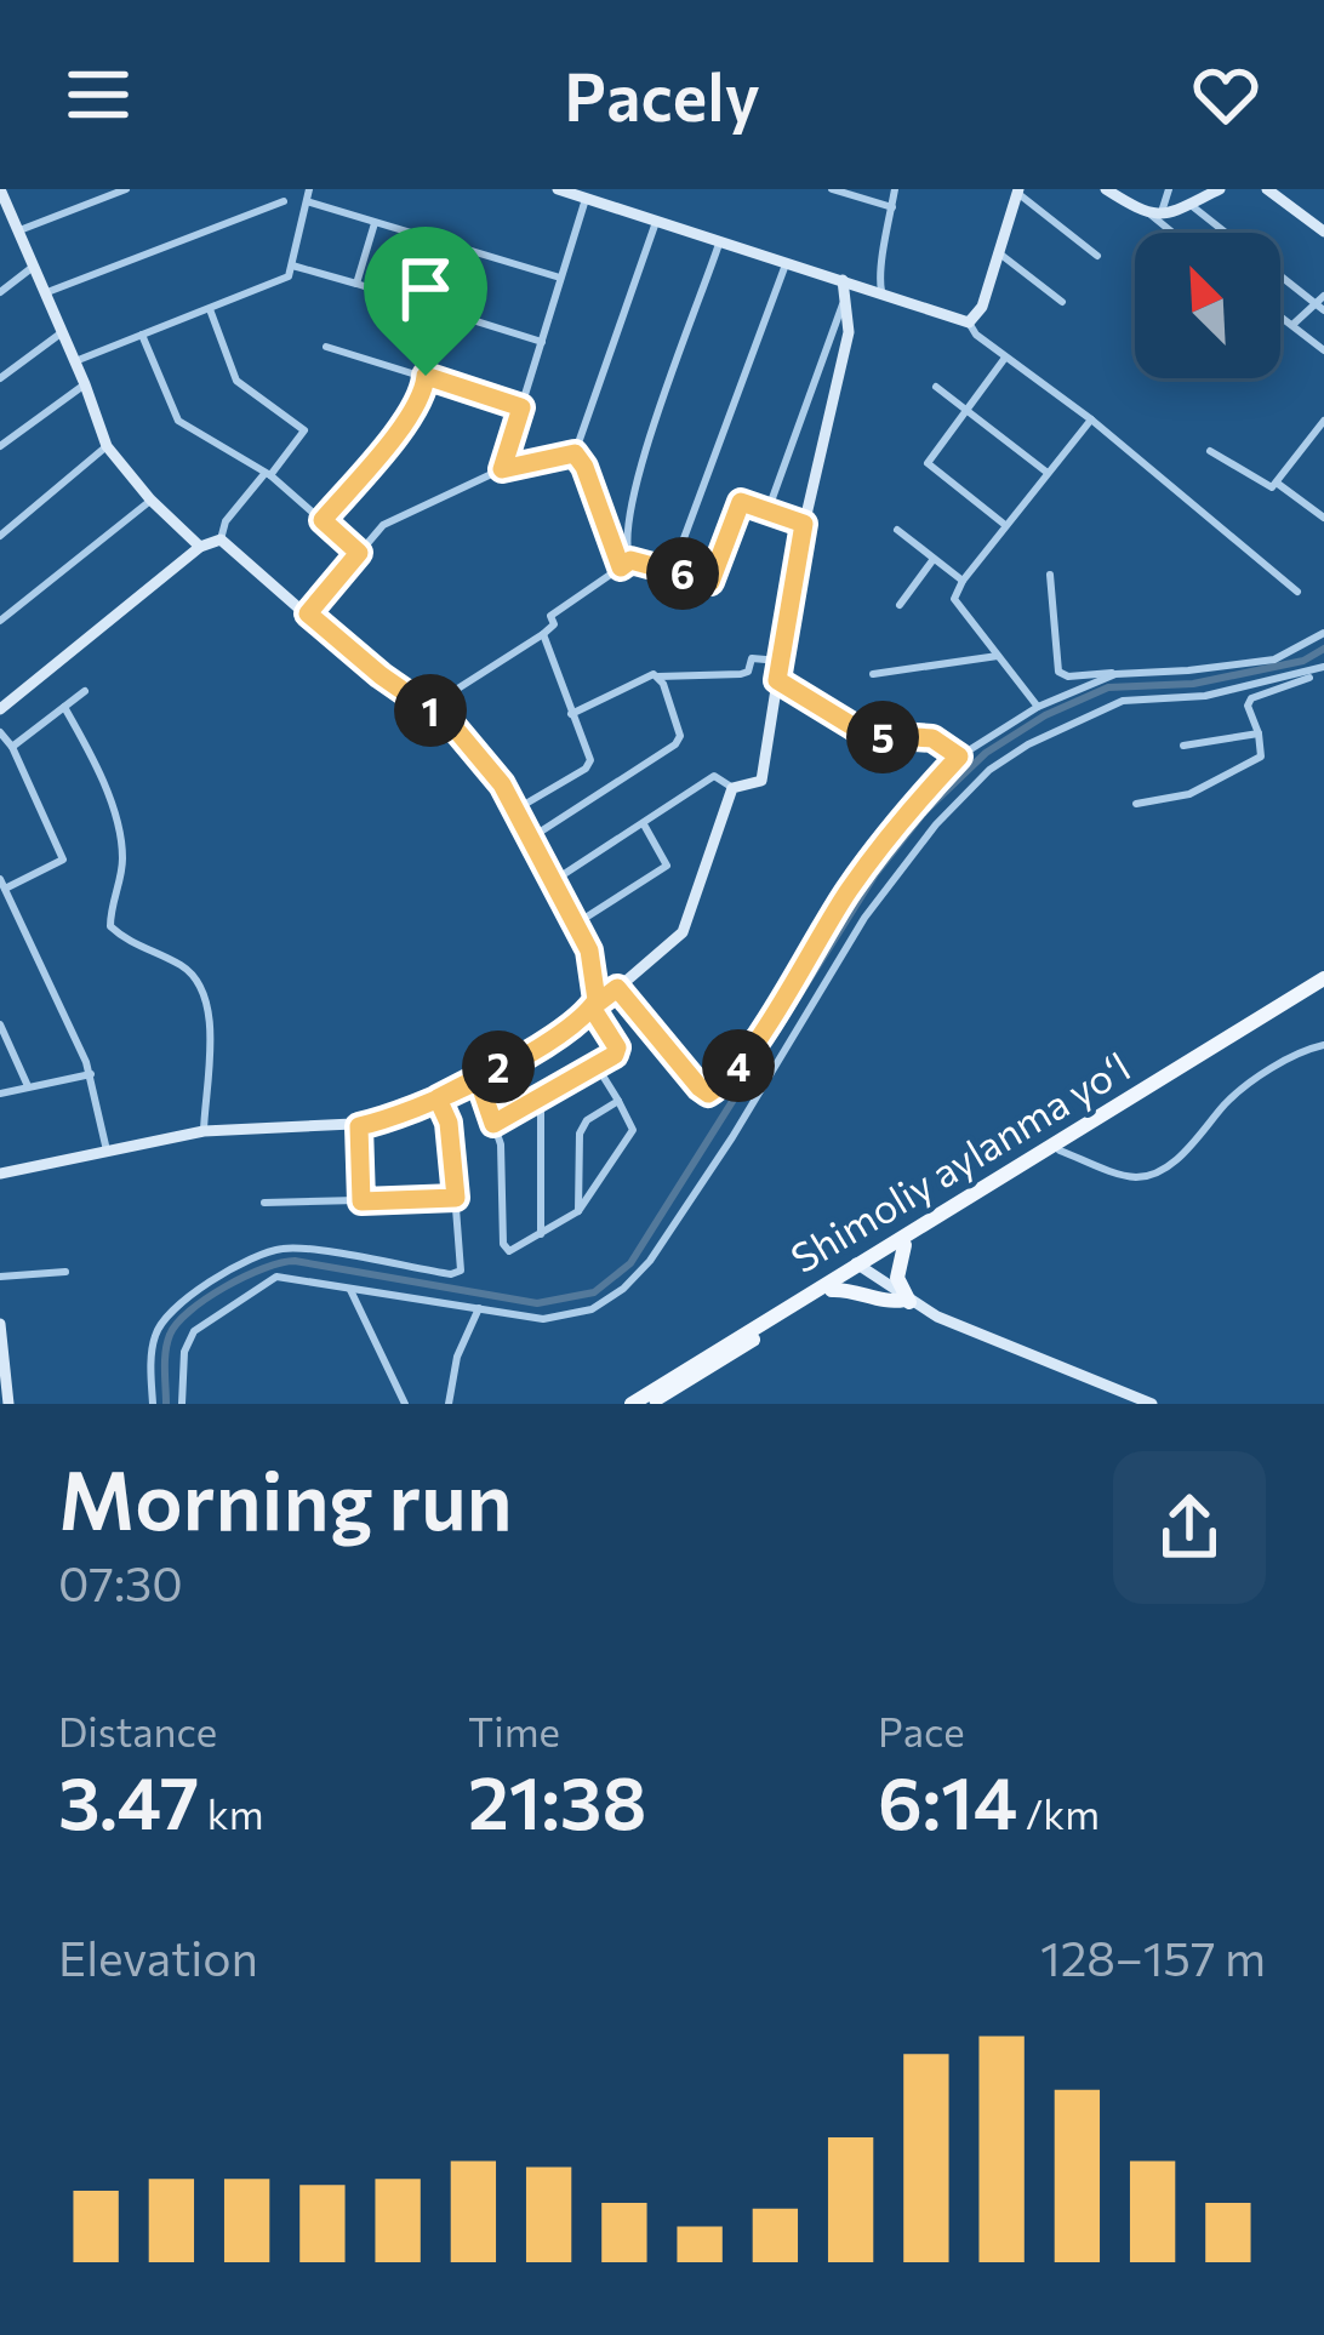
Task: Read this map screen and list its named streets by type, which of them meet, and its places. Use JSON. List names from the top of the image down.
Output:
{
  "streets": {
    "main road": ["Shimoliy aylanma yoʻl"]
  },
  "north": "top left",
  "page": {
    "header": "Pacely",
    "pins": [
      "6",
      "1",
      "5",
      "4",
      "2"
    ],
    "heading": ["Morning run", "07:30"],
    "stats": [
      ["Distance", "3.47 km"],
      ["Time", "21:38"],
      ["Pace", "6:14 /km"]
    ],
    "chart": ["Elevation", "128–157 m"]
  }
}
